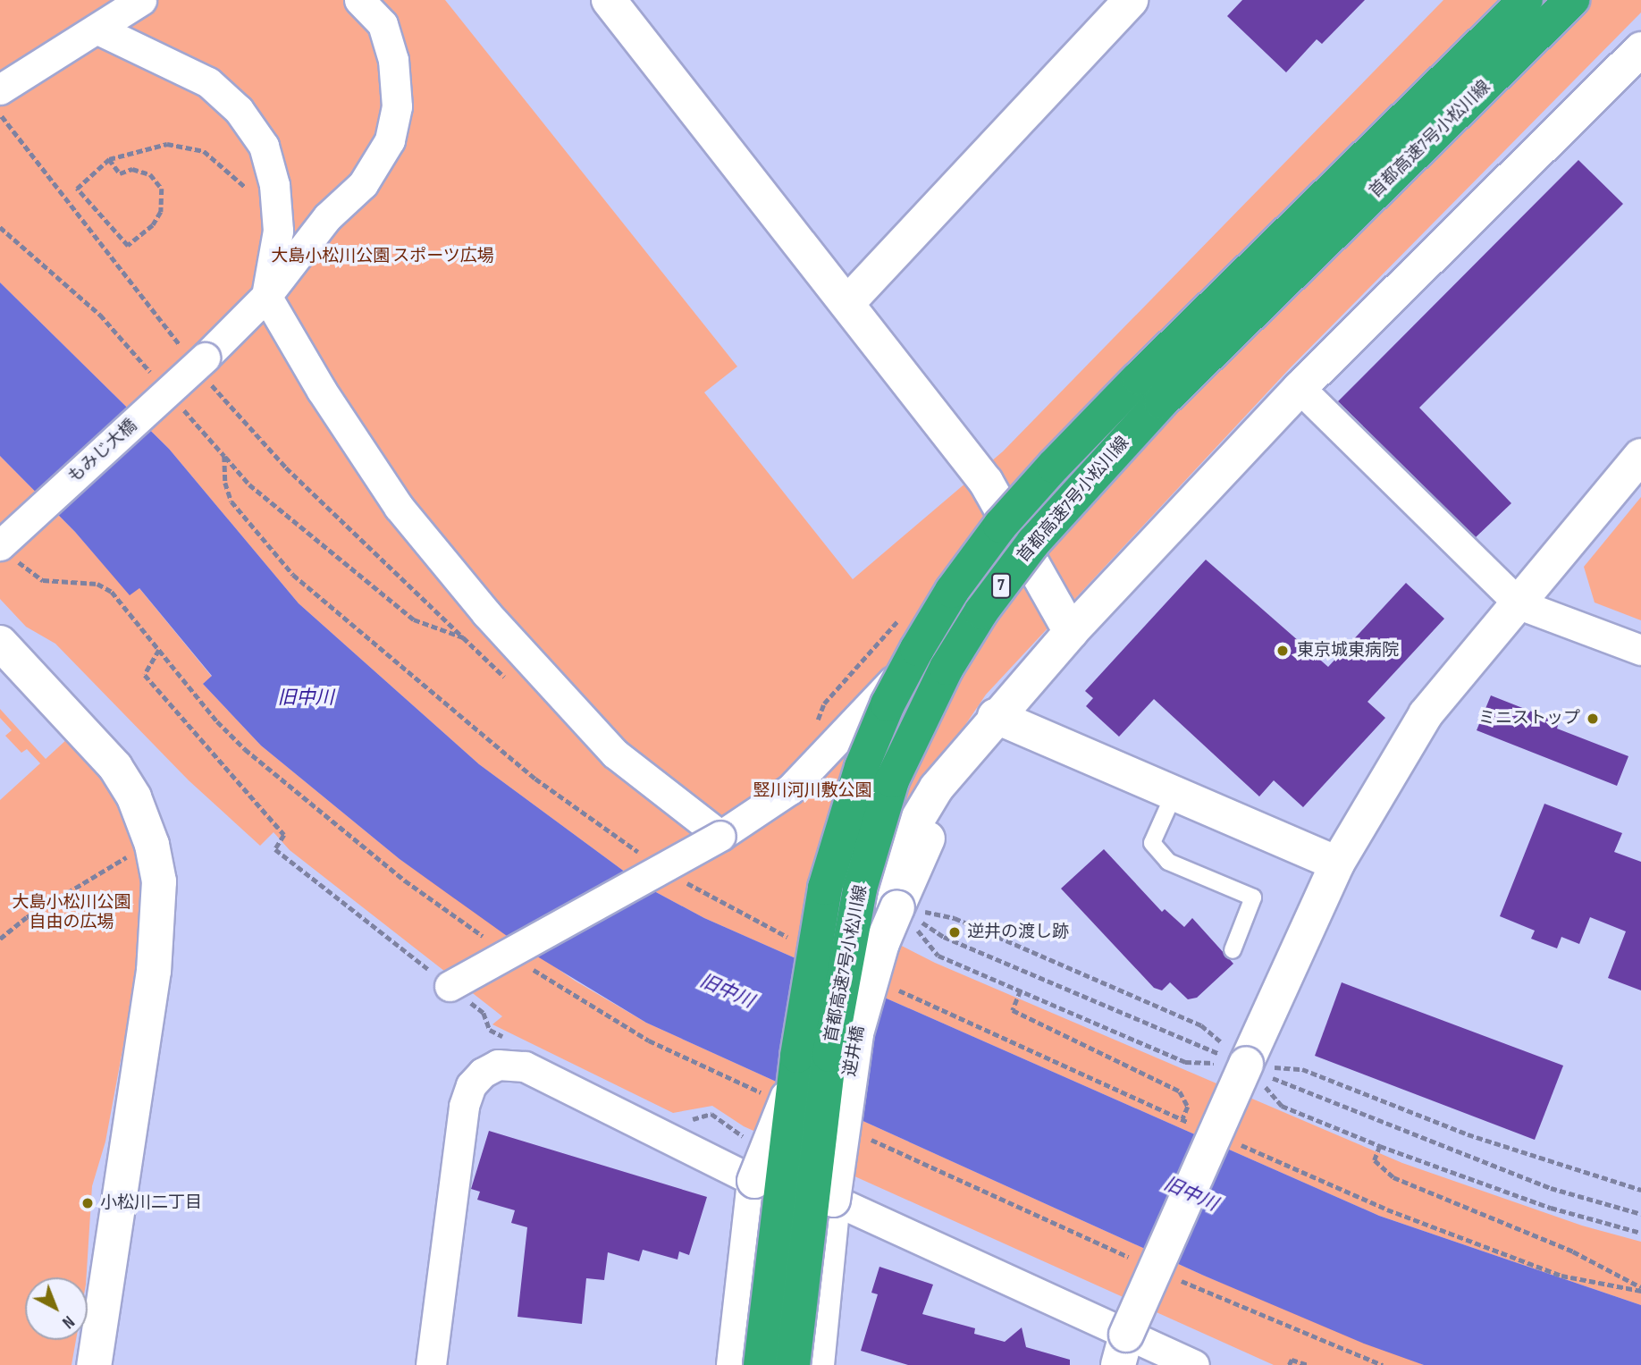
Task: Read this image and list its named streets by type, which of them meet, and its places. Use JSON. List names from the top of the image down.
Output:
{
  "streets": {
    "highway": ["首都高速7号小松川線", "7"],
    "street": ["もみじ大橋", "逆井橋"]
  },
  "water": ["旧中川"],
  "parks": ["大島小松川公園 スポーツ広場", "竪川河川敷公園", "大島小松川公園 自由の広場"],
  "places": [
    "東京城東病院",
    "ミニストップ",
    "逆井の渡し跡",
    "小松川二丁目"
  ],
  "north": "bottom right"
}
